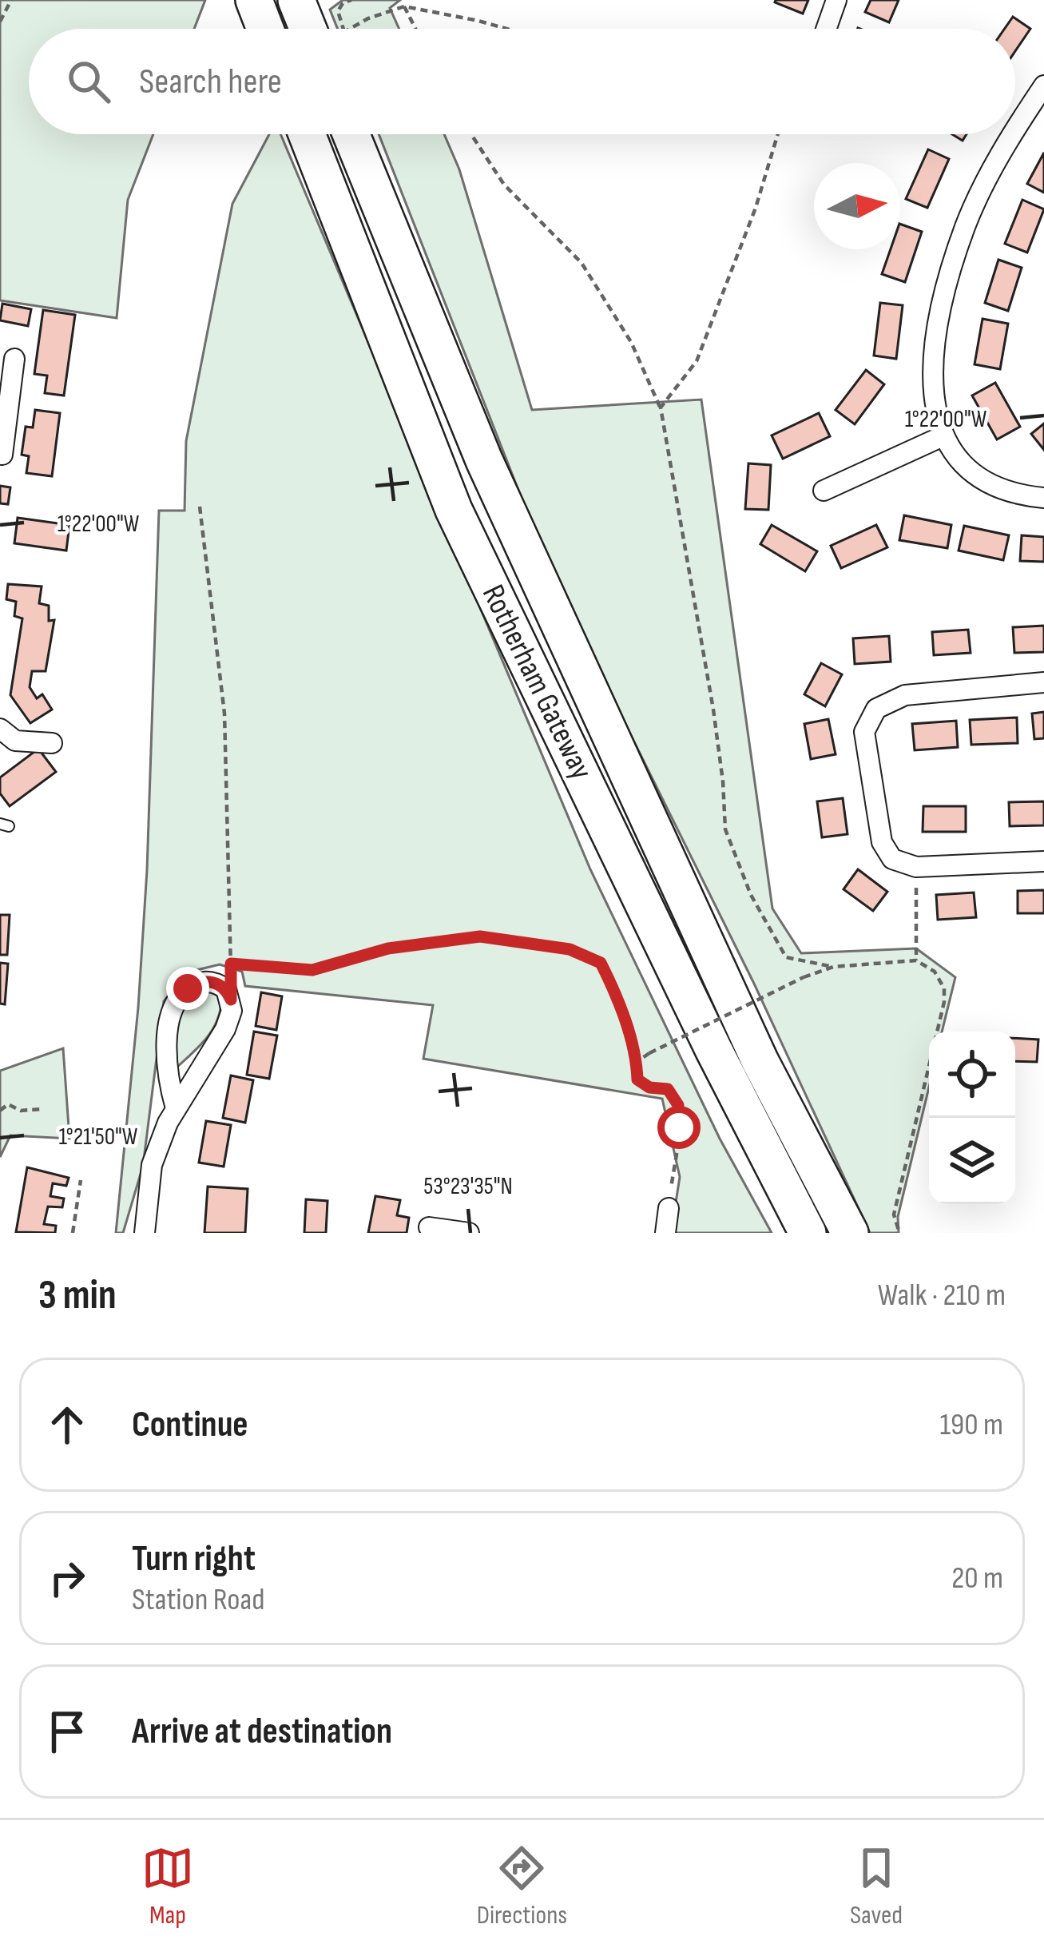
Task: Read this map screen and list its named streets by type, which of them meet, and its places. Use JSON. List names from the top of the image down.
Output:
{
  "streets": {
    "highway": ["Rotherham Gateway"]
  },
  "north": "right",
  "page": {
    "search": "Search here",
    "heading": ["3 min", "Walk · 210 m"],
    "list": [
      ["Continue", "190 m"],
      ["Turn right", "Station Road", "20 m"],
      "Arrive at destination"
    ],
    "nav": ["Map", "Directions", "Saved"]
  },
  "coordinates": ["1°22'00\"W", "1°21'50\"W", "53°23'35\"N"]
}
